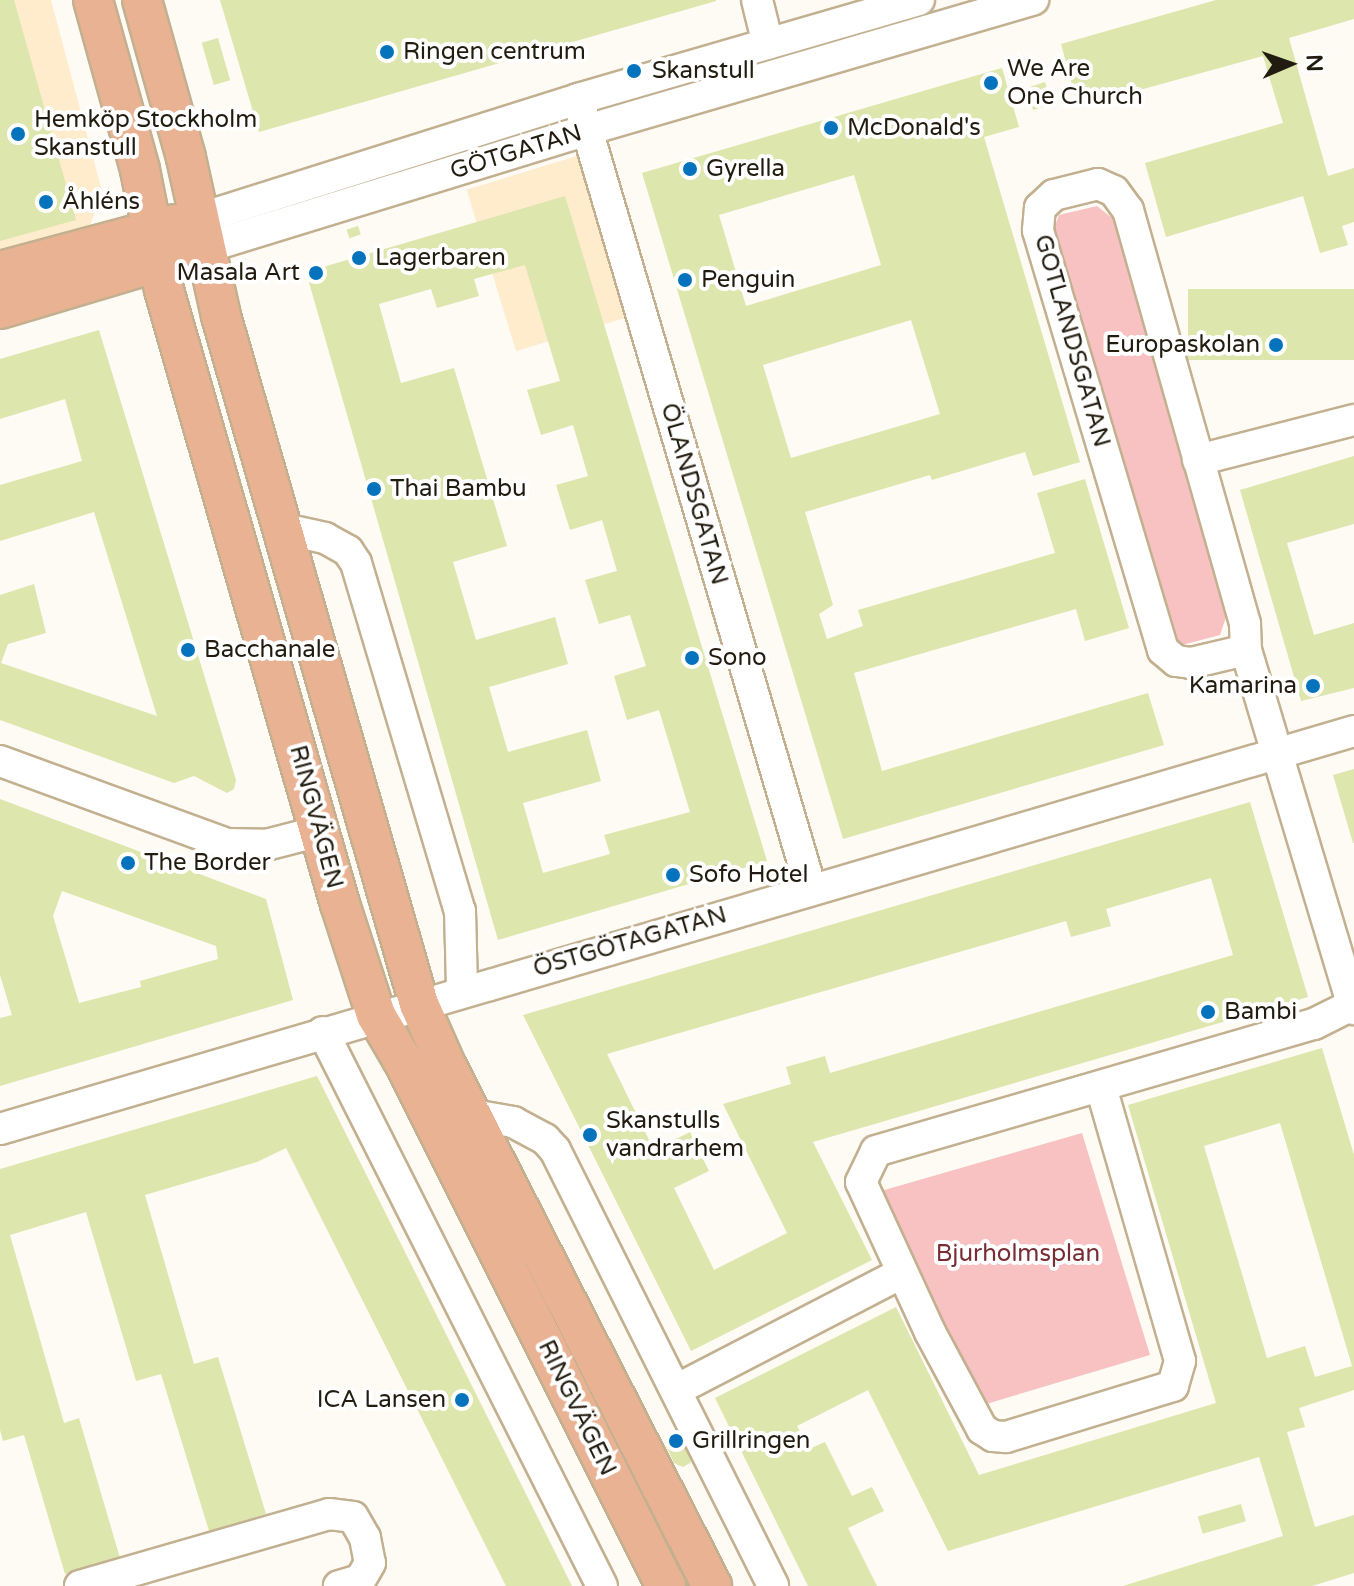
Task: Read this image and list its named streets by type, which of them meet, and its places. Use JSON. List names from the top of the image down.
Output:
{
  "streets": {
    "main road": ["GÖTGATAN", "RINGVÄGEN"],
    "street": ["GOTLANDSGATAN", "ÖLANDSGATAN", "ÖSTGÖTAGATAN"]
  },
  "crossings": [
    ["GÖTGATAN", "ÖLANDSGATAN"],
    ["GÖTGATAN", "RINGVÄGEN"],
    ["GOTLANDSGATAN", "ÖSTGÖTAGATAN"],
    ["ÖLANDSGATAN", "ÖSTGÖTAGATAN"],
    ["RINGVÄGEN", "ÖSTGÖTAGATAN"]
  ],
  "parks": ["Bjurholmsplan"],
  "places": [
    "Ringen centrum",
    "Skanstull",
    "We Are One Church",
    "McDonald's",
    "Hemköp Stockholm Skanstull",
    "Gyrella",
    "Åhléns",
    "Lagerbaren",
    "Masala Art",
    "Penguin",
    "Europaskolan",
    "Thai Bambu",
    "Bacchanale",
    "Sono",
    "Kamarina",
    "The Border",
    "Sofo Hotel",
    "Bambi",
    "Skanstulls vandrarhem",
    "ICA Lansen",
    "Grillringen"
  ],
  "north": "right"
}
